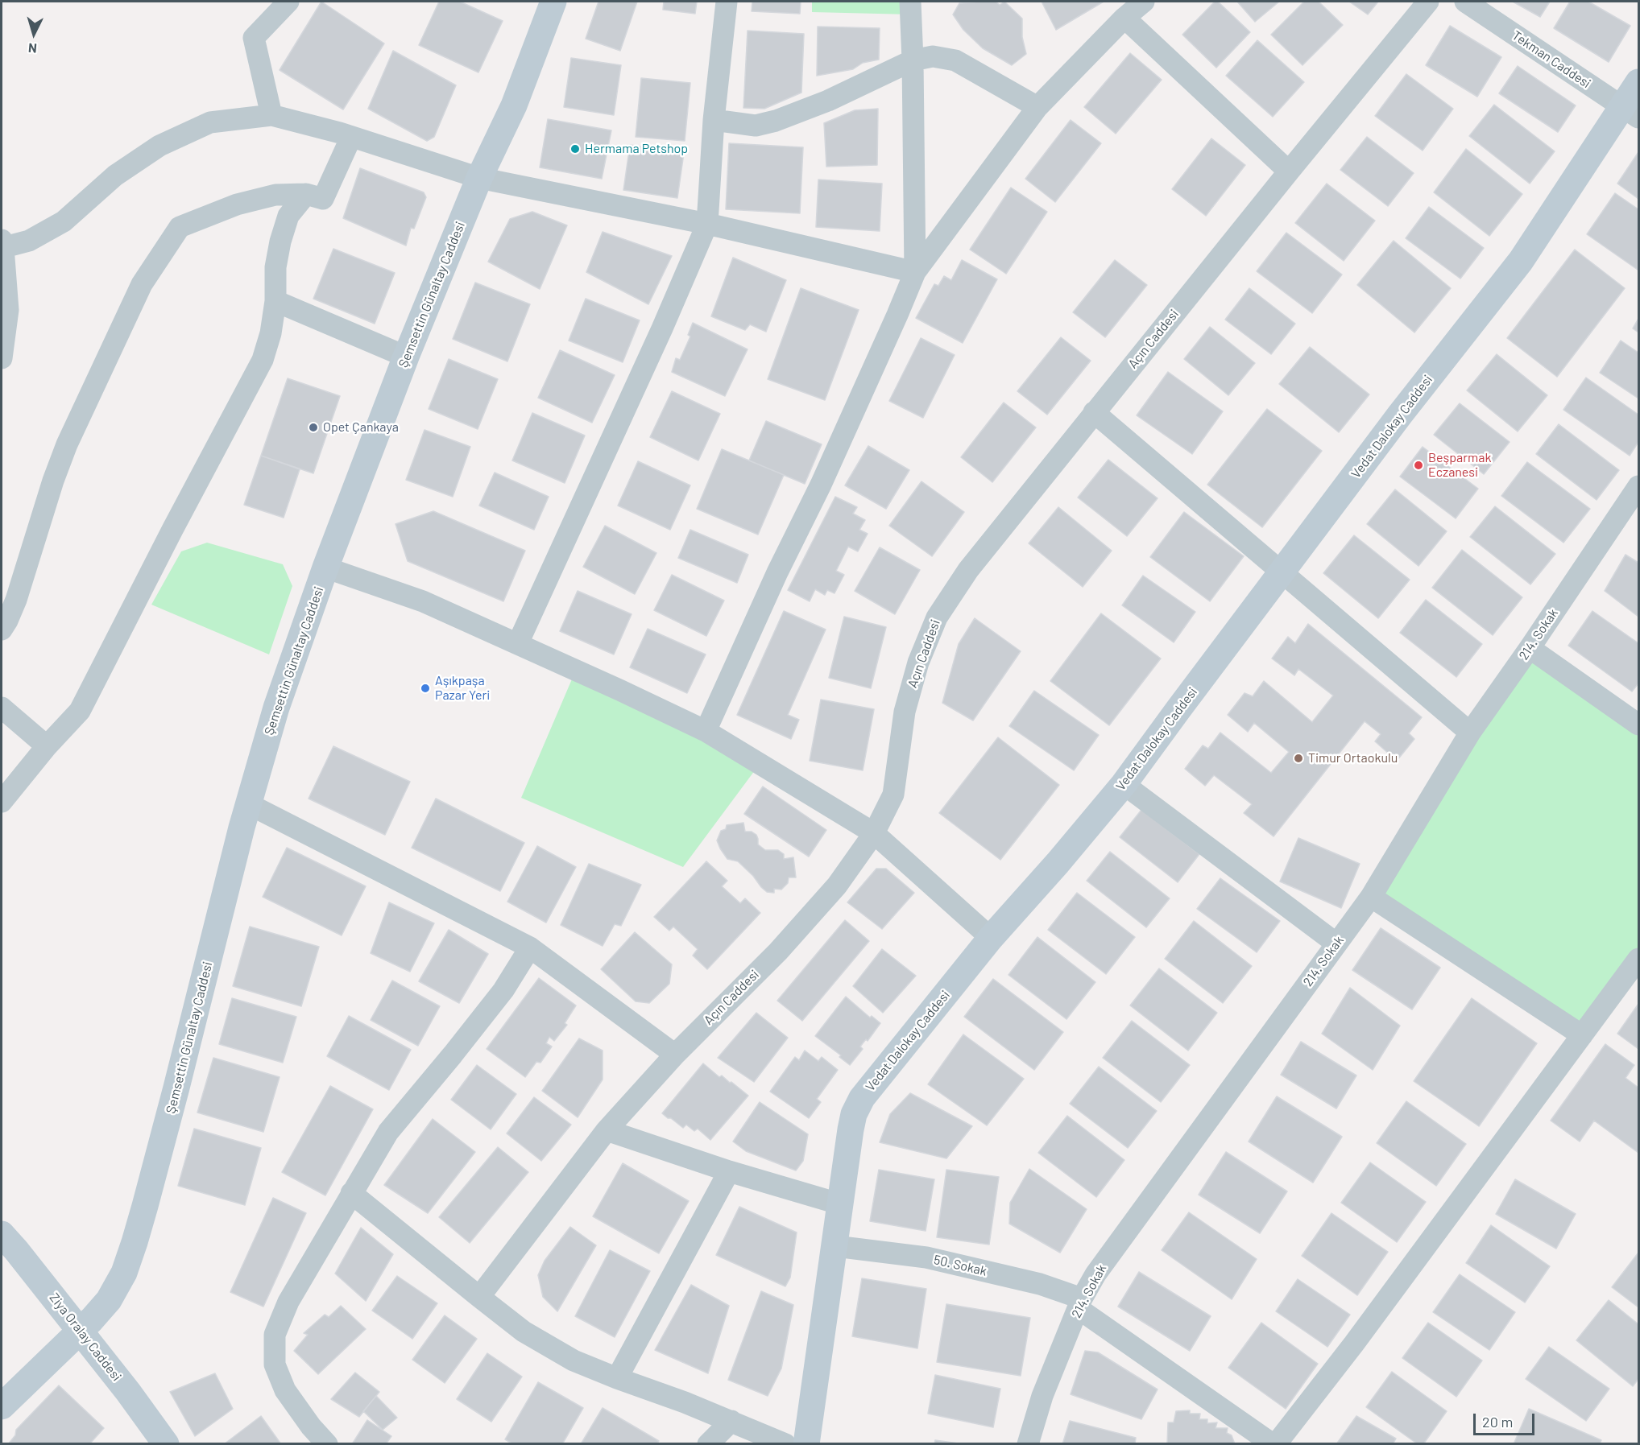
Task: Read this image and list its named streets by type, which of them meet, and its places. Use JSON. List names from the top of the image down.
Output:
{
  "streets": {
    "street": [
      "Tekman Caddesi",
      "Şemsettin Günaltay Caddesi",
      "Açın Caddesi",
      "Vedat Dalokay Caddesi",
      "214. Sokak",
      "50. Sokak",
      "Ziya Oralay Caddesi"
    ]
  },
  "crossings": [
    ["Tekman Caddesi", "Vedat Dalokay Caddesi"],
    ["Şemsettin Günaltay Caddesi", "Ziya Oralay Caddesi"],
    ["Vedat Dalokay Caddesi", "50. Sokak"],
    ["214. Sokak", "50. Sokak"]
  ],
  "places": [
    "Hermama Petshop",
    "Opet Çankaya",
    "Beşparmak Eczanesi",
    "Aşıkpaşa Pazar Yeri",
    "Timur Ortaokulu"
  ],
  "scale_bar": "20 m",
  "north": "bottom"
}
